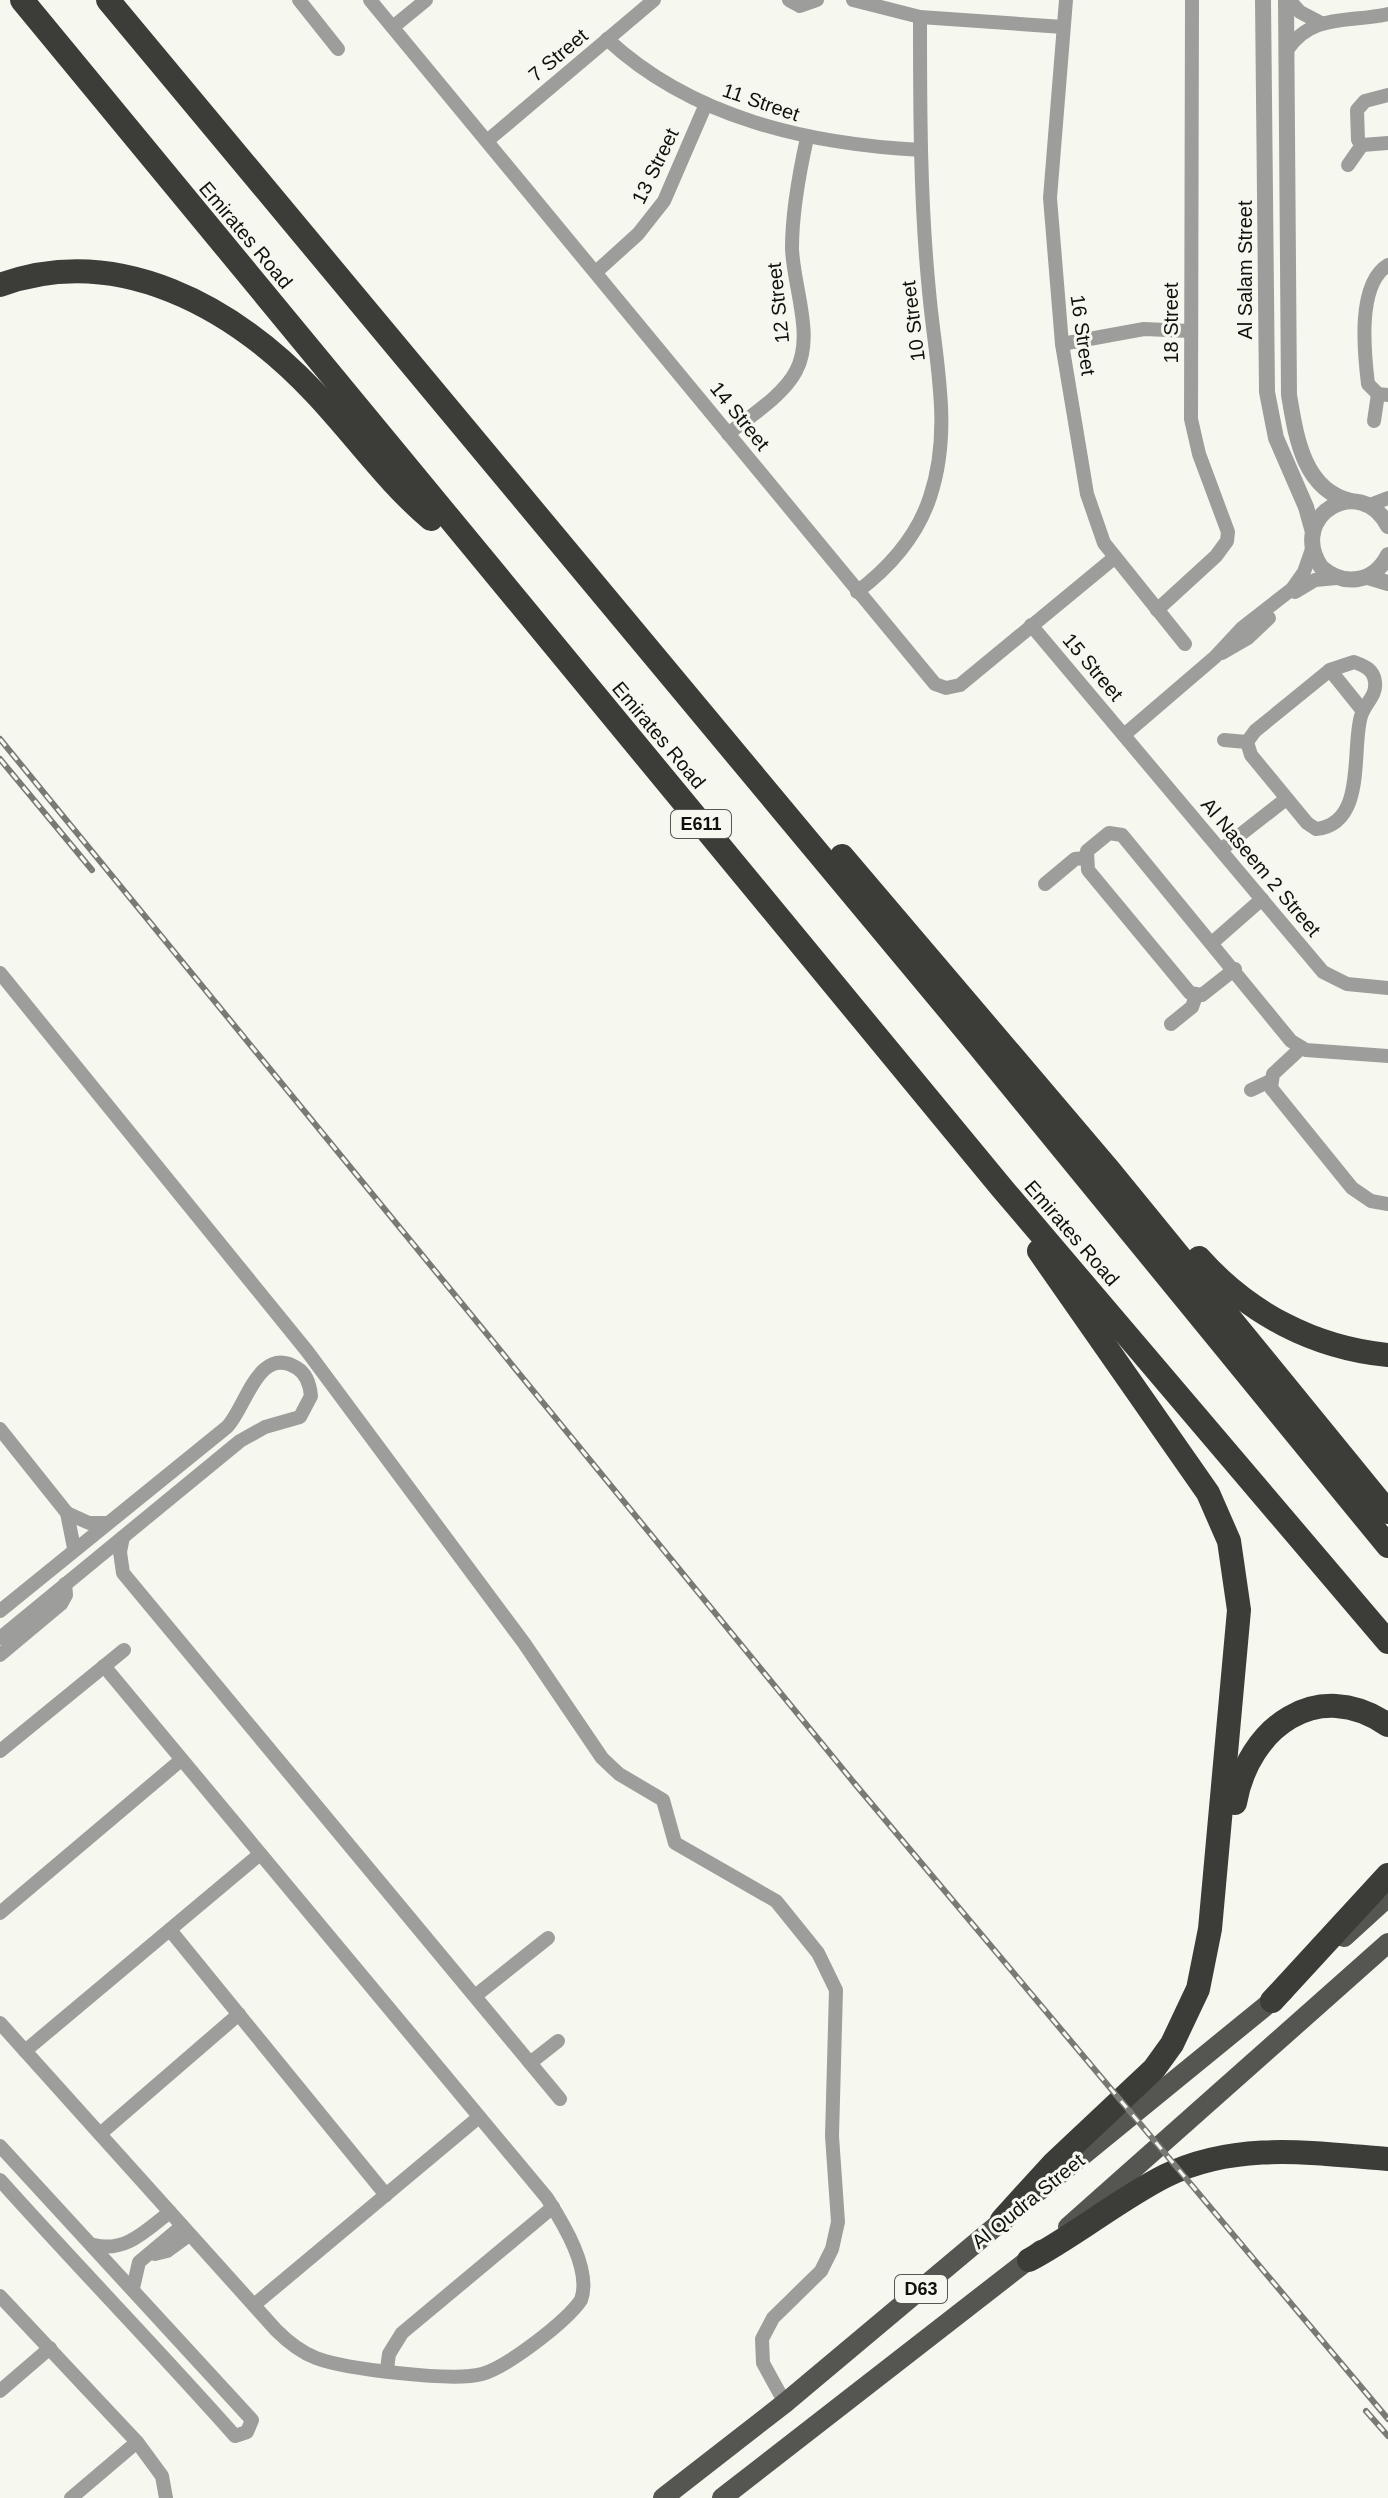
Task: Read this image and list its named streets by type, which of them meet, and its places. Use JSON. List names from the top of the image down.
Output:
{
  "streets": {
    "highway": ["Emirates Road", "E611"],
    "main road": ["Al Qudra Street", "D63"],
    "street": [
      "7 Street",
      "11 Street",
      "13 Street",
      "Al Salam Street",
      "12 Street",
      "10 Street",
      "18 Street",
      "16 Street",
      "14 Street",
      "15 Street",
      "Al Naseem 2 Street"
    ]
  },
  "crossings": [
    ["7 Street", "11 Street"],
    ["7 Street", "14 Street"],
    ["11 Street", "13 Street"],
    ["11 Street", "12 Street"],
    ["11 Street", "10 Street"],
    ["13 Street", "14 Street"],
    ["12 Street", "14 Street"],
    ["10 Street", "14 Street"],
    ["18 Street", "16 Street"],
    ["16 Street", "14 Street"],
    ["14 Street", "15 Street"],
    ["15 Street", "Al Naseem 2 Street"]
  ]
}
